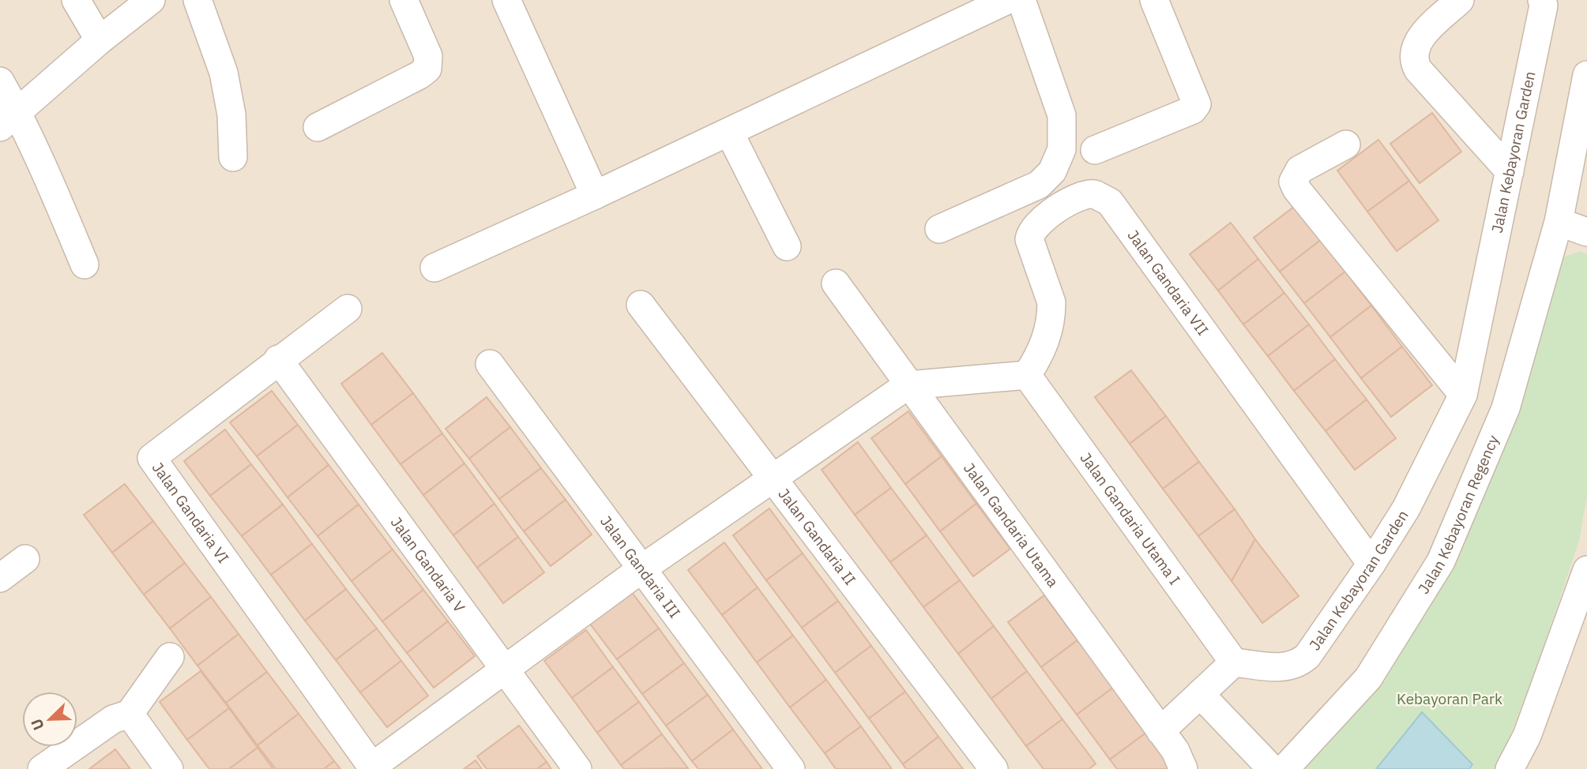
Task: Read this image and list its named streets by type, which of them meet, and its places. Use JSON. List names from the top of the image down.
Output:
{
  "streets": {
    "street": [
      "Jalan Kebayoran Garden",
      "Jalan Gandaria VII",
      "Jalan Gandaria VI",
      "Jalan Kebayoran Regency",
      "Jalan Gandaria Utama I",
      "Jalan Gandaria Utama",
      "Jalan Gandaria II",
      "Jalan Gandaria V",
      "Jalan Gandaria III"
    ]
  },
  "crossings": [
    ["Jalan Kebayoran Garden", "Jalan Gandaria VII"],
    ["Jalan Kebayoran Garden", "Jalan Gandaria Utama I"],
    ["Jalan Gandaria VII", "Jalan Gandaria Utama I"],
    ["Jalan Gandaria VI", "Jalan Gandaria V"]
  ],
  "parks": ["Kebayoran Park"],
  "north": "bottom left"
}
